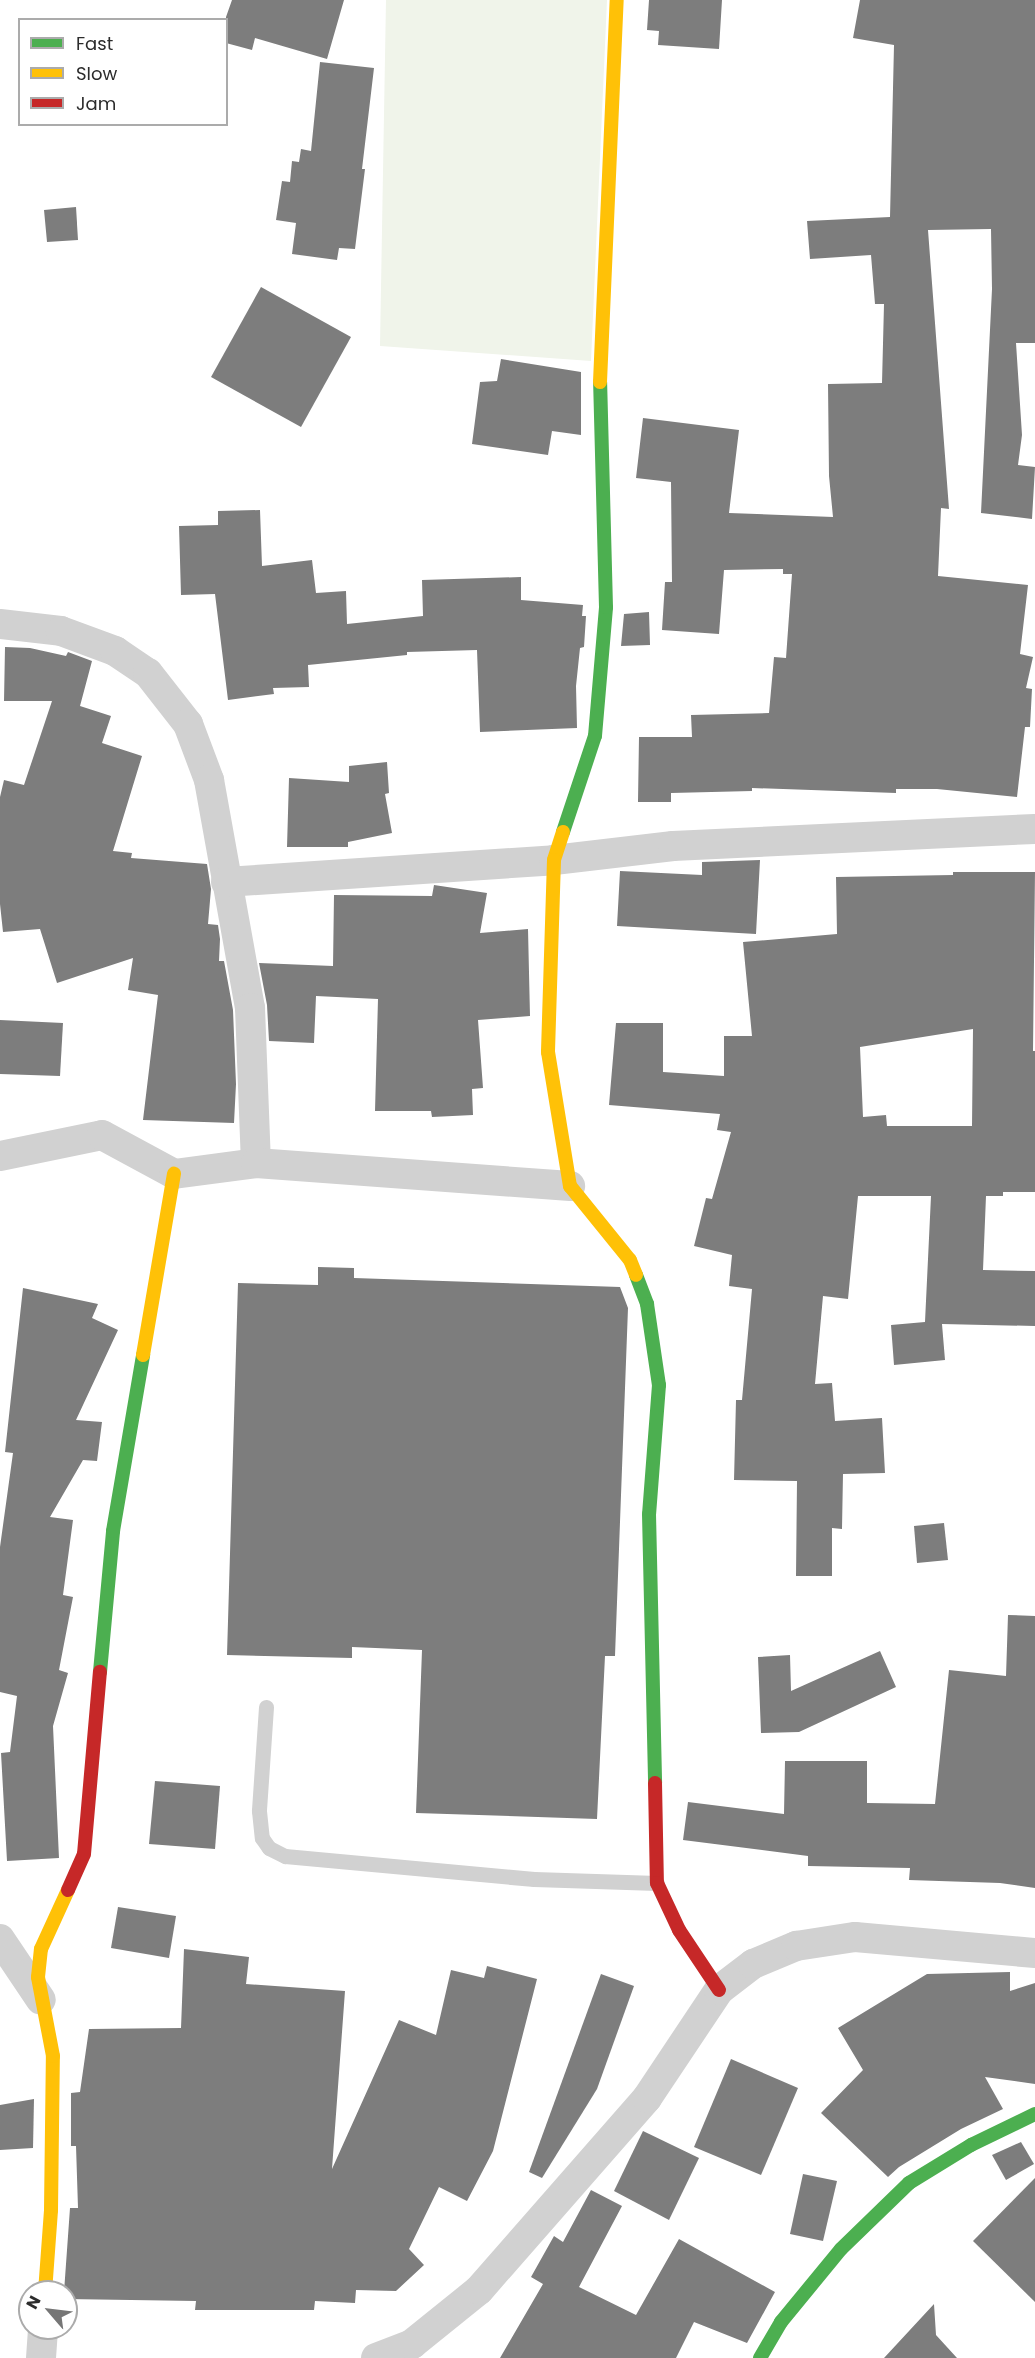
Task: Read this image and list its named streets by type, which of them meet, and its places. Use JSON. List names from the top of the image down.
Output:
{
  "legend": ["Fast", "Slow", "Jam"],
  "north": "top left"
}
